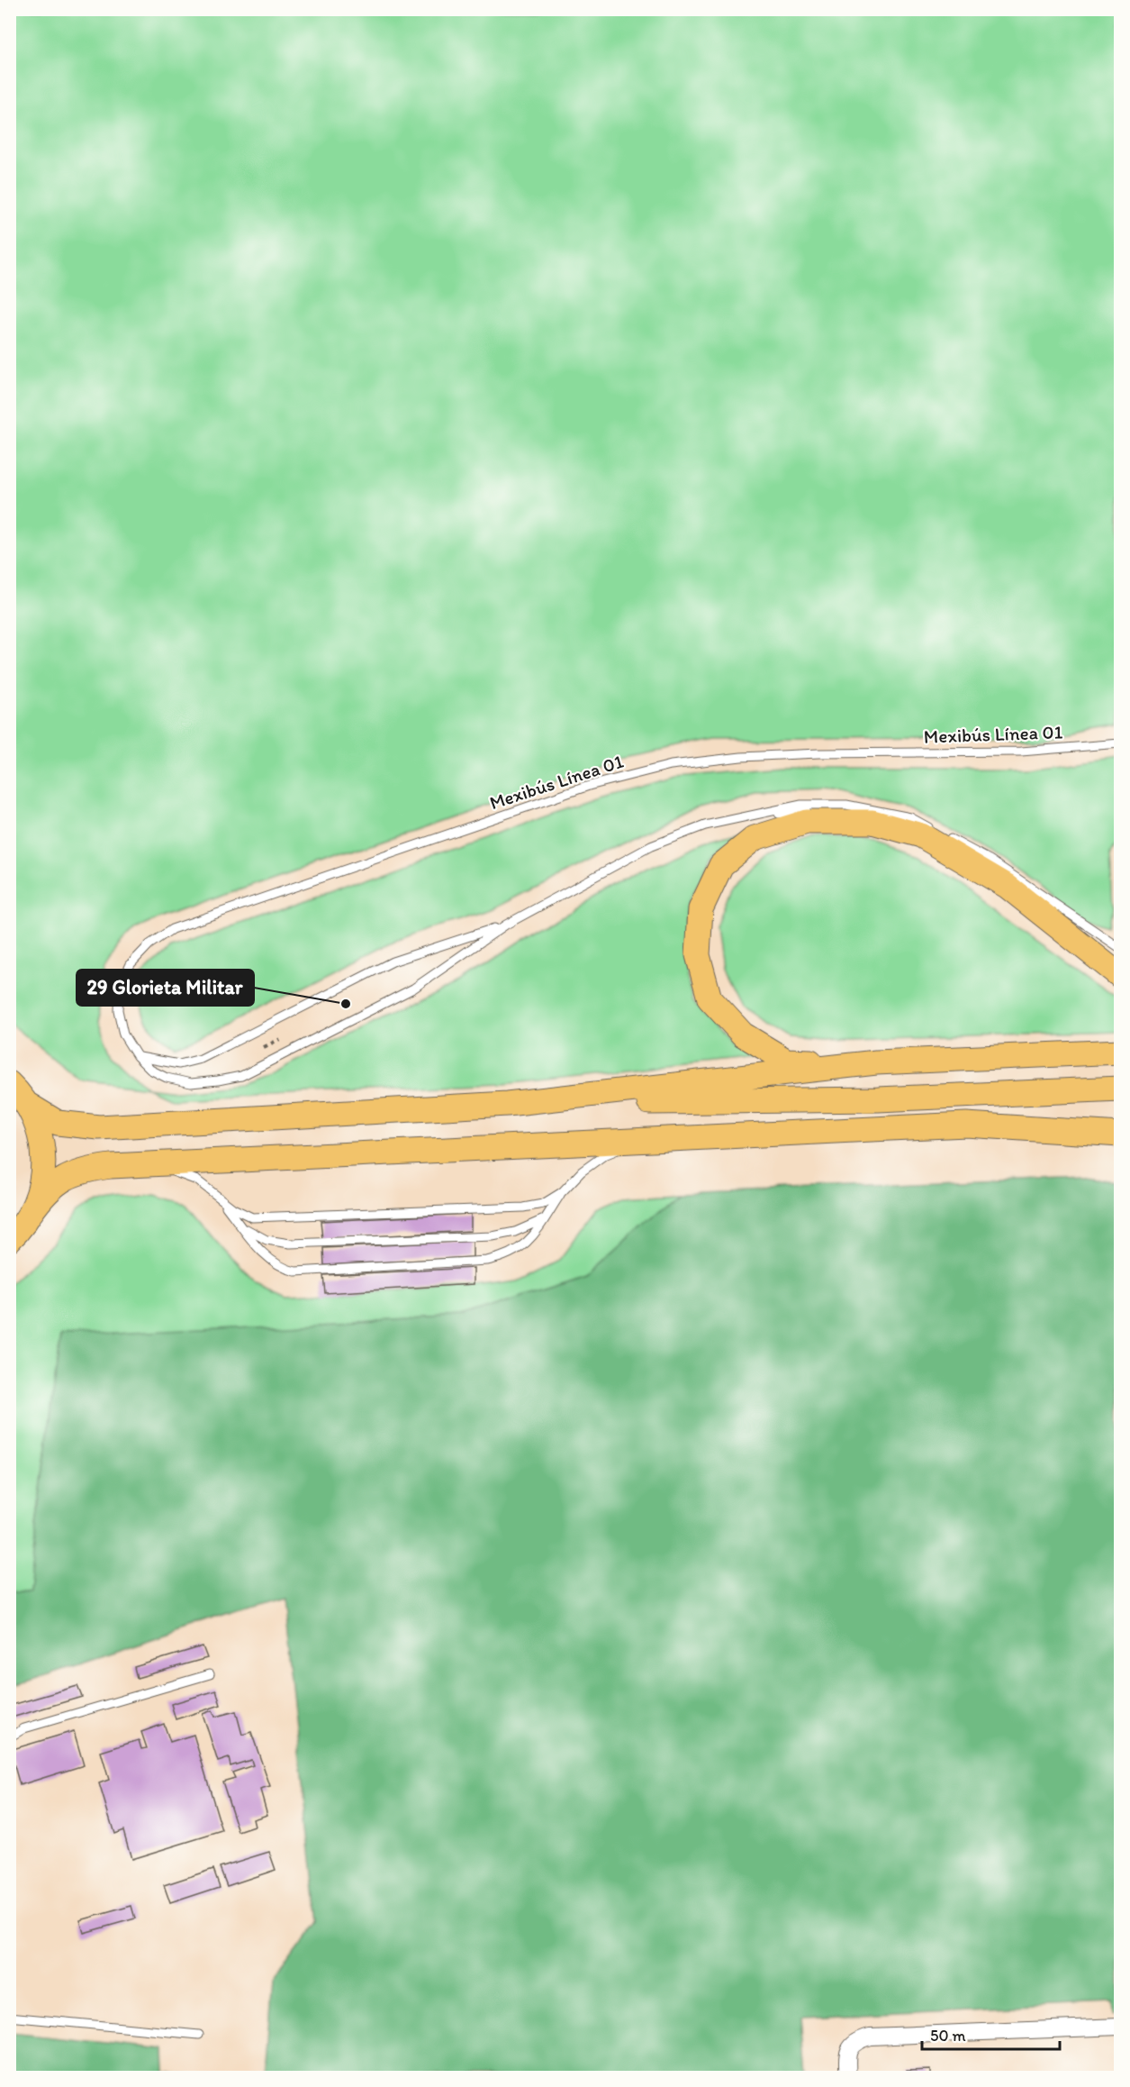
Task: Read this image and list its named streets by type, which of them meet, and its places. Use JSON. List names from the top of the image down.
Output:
{
  "streets": {
    "lane": ["Mexibús Línea 01"]
  },
  "places": ["29 Glorieta Militar"],
  "scale_bar": "50 m"
}
